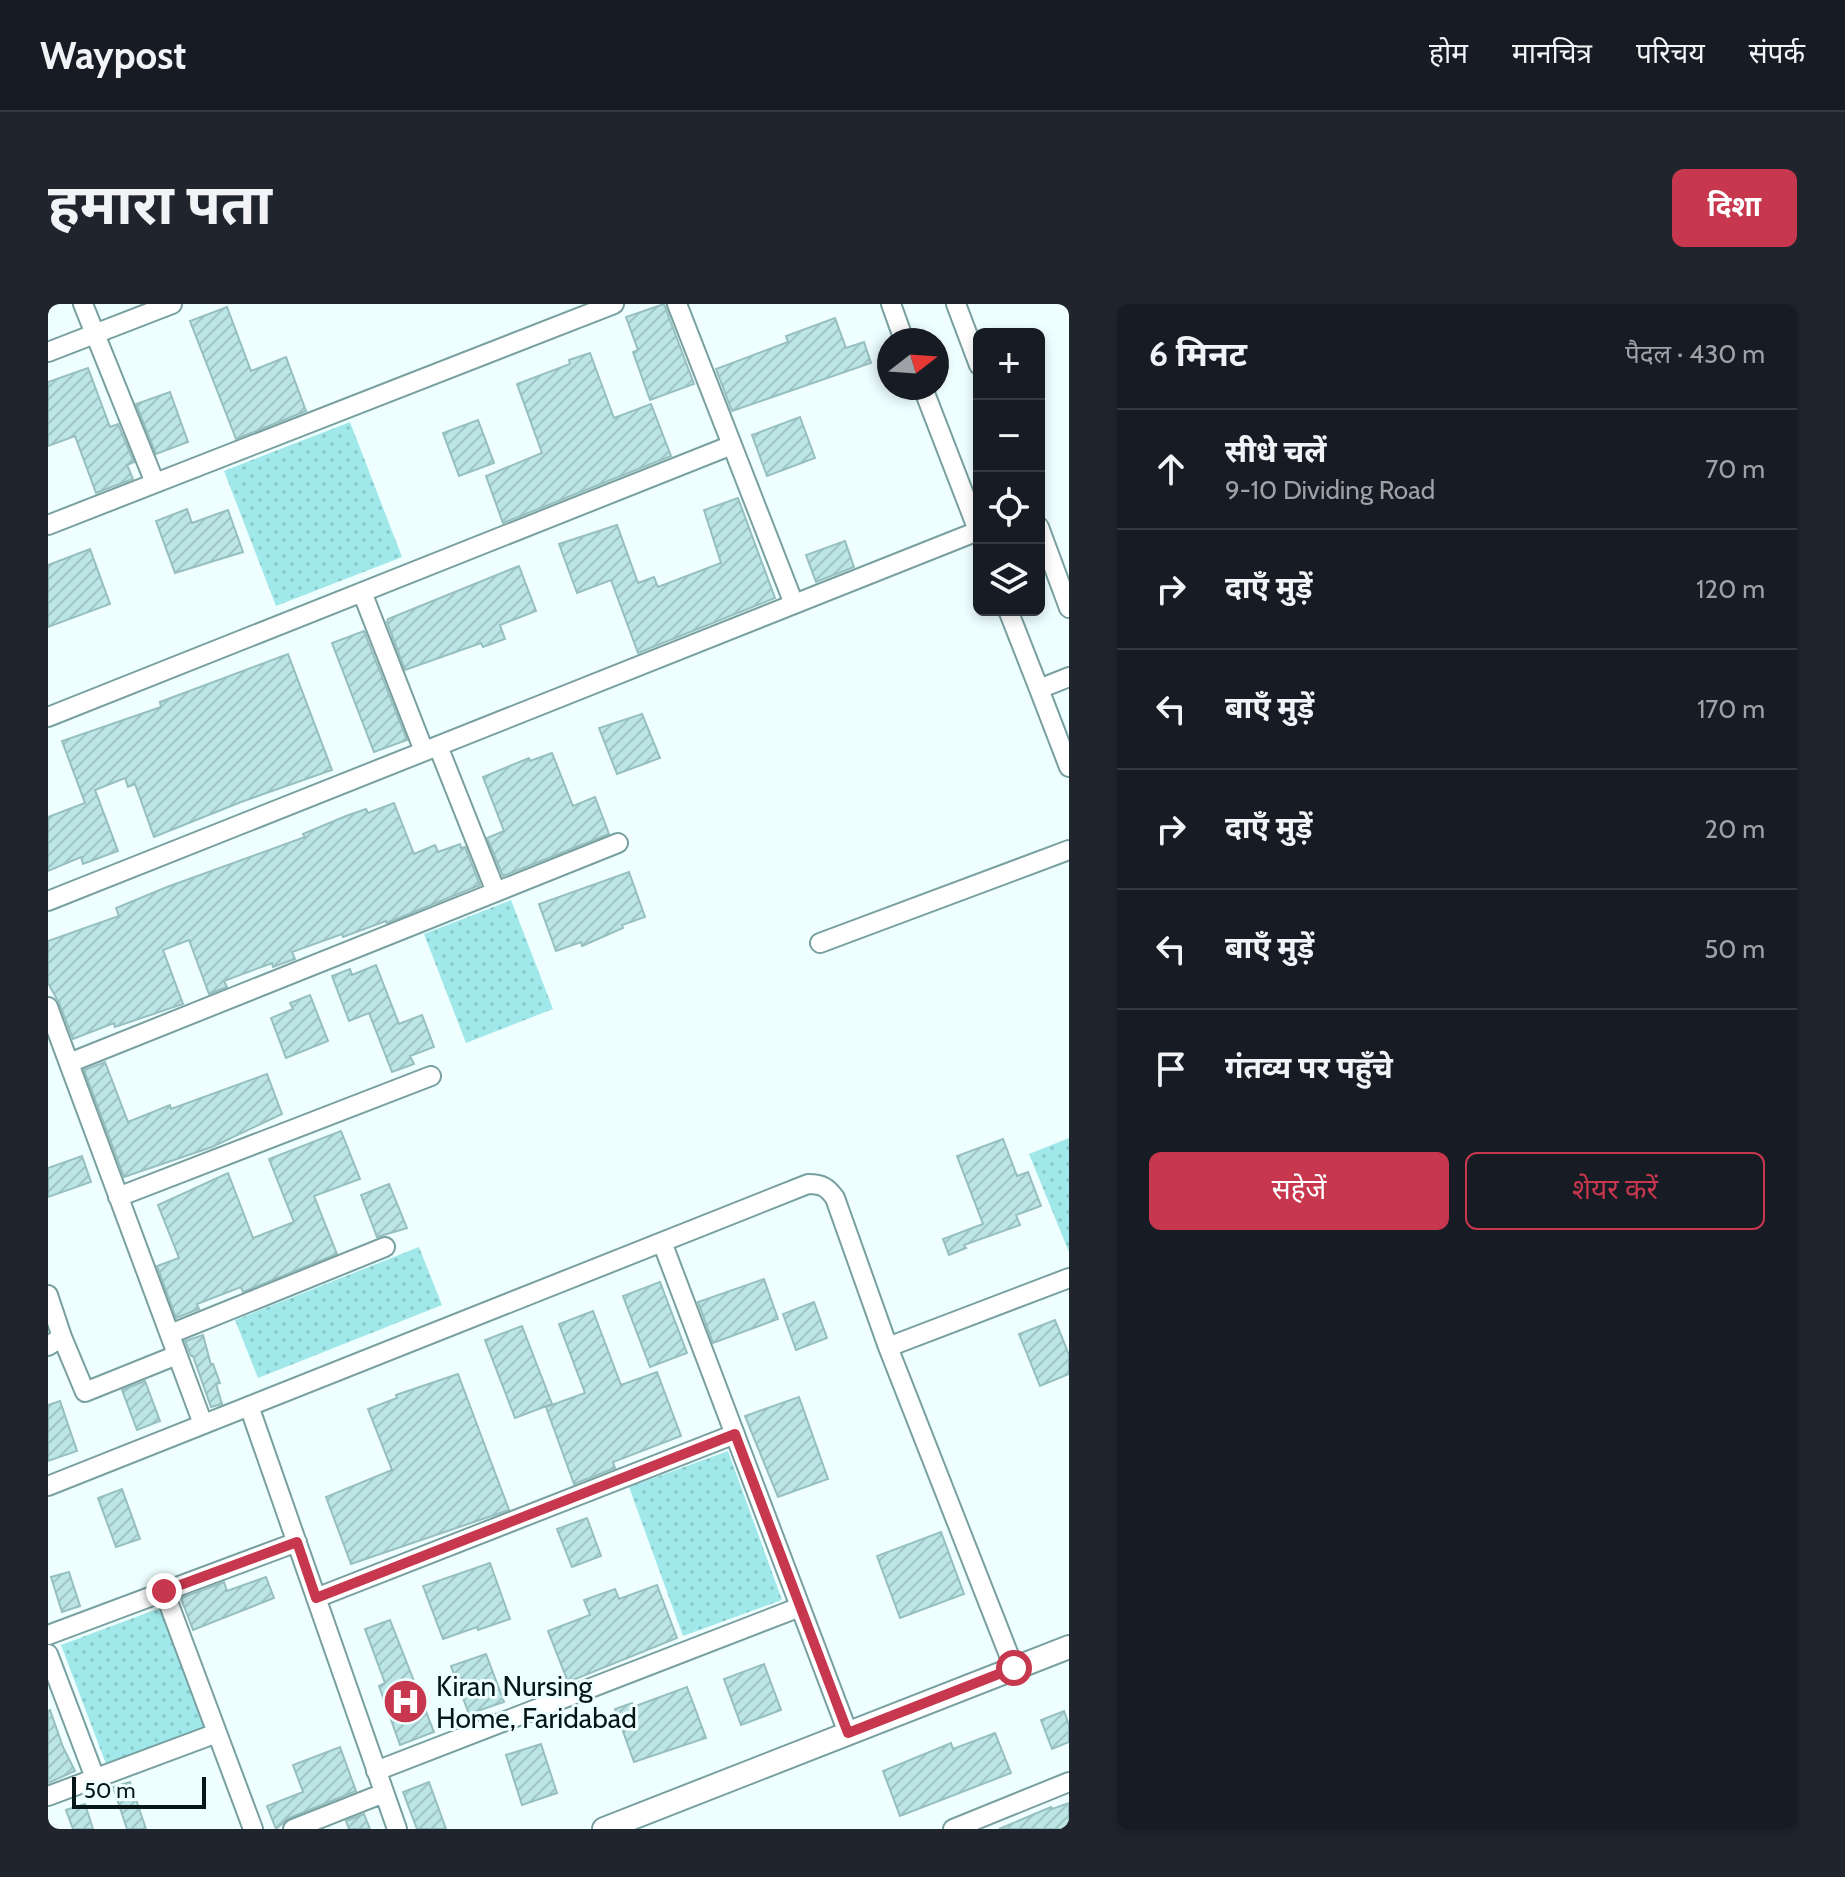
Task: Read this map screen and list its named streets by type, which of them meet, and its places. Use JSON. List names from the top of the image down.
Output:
{
  "places": {
    "hospital": ["Kiran Nursing Home, Faridabad"]
  },
  "scale_bar": "50 m",
  "north": "right",
  "page": {
    "header": "Waypost",
    "nav": [
      "होम",
      "मानचित्र",
      "परिचय",
      "संपर्क"
    ],
    "buttons": [
      "दिशा",
      ["सहेजें", "शेयर करें"]
    ],
    "title": "हमारा पता",
    "heading": ["6 मिनट", "पैदल · 430 m"],
    "map_buttons": ["+", "−"],
    "list": [
      ["सीधे चलें", "9-10 Dividing Road", "70 m"],
      ["दाएँ मुड़ें", "120 m"],
      ["बाएँ मुड़ें", "170 m"],
      ["दाएँ मुड़ें", "20 m"],
      ["बाएँ मुड़ें", "50 m"],
      "गंतव्य पर पहुँचे"
    ],
    "scale": "50 m"
  }
}
